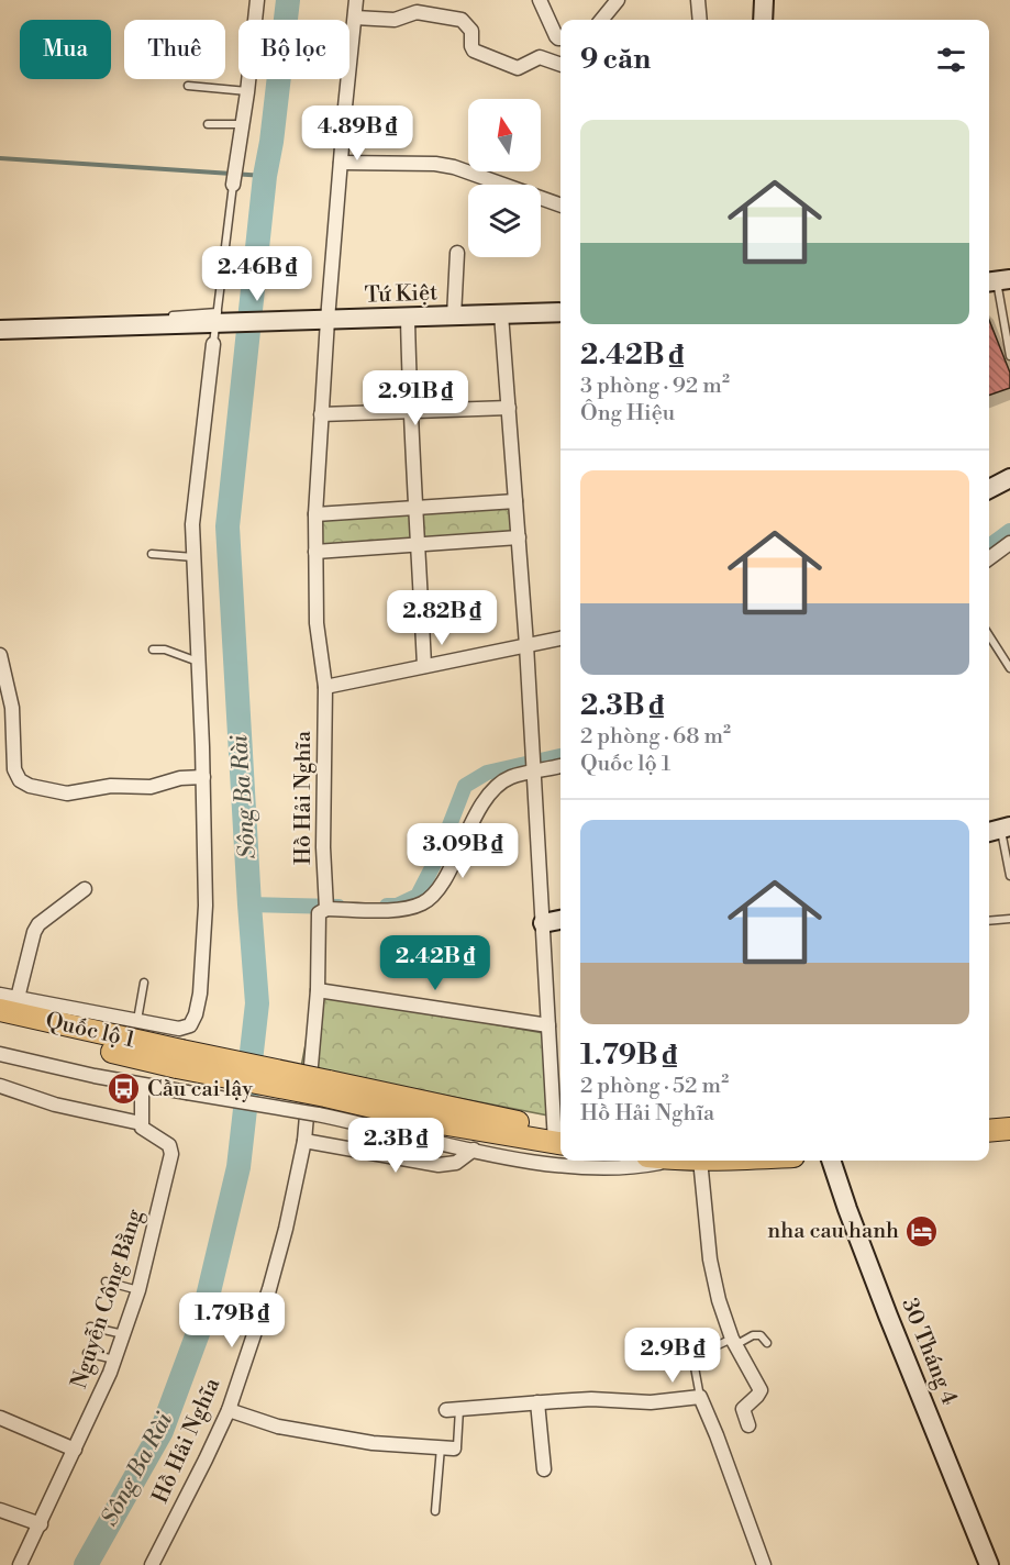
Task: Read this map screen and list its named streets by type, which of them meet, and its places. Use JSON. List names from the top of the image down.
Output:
{
  "streets": {
    "main road": ["Quốc lộ 1"],
    "street": [
      "Tứ Kiệt",
      "Hồ Hải Nghĩa",
      "Nguyễn Công Bằng",
      "30 Tháng 4"
    ]
  },
  "crossings": [
    ["Tứ Kiệt", "Hồ Hải Nghĩa"]
  ],
  "water": ["Sông Ba Rài"],
  "places": {
    "bus stop": ["Cầu cai lậy"],
    "hotel": ["nha cau hanh"]
  },
  "north": "top",
  "page": {
    "chip": ["Mua", "Thuê", "Bộ lọc"],
    "heading": "9 căn",
    "list": [
      {
        "name": "2.42B ₫",
        "note": "3 phòng · 92 m² · Ông Hiệu"
      },
      {
        "name": "2.3B ₫",
        "note": "2 phòng · 68 m² · Quốc lộ 1"
      },
      {
        "name": "1.79B ₫",
        "note": "2 phòng · 52 m² · Hồ Hải Nghĩa"
      }
    ],
    "price": [
      "4.89B ₫",
      "2.46B ₫",
      "2.91B ₫",
      "2.82B ₫",
      "3.09B ₫",
      "2.42B ₫",
      "2.3B ₫",
      "1.79B ₫",
      "2.9B ₫"
    ]
  }
}
